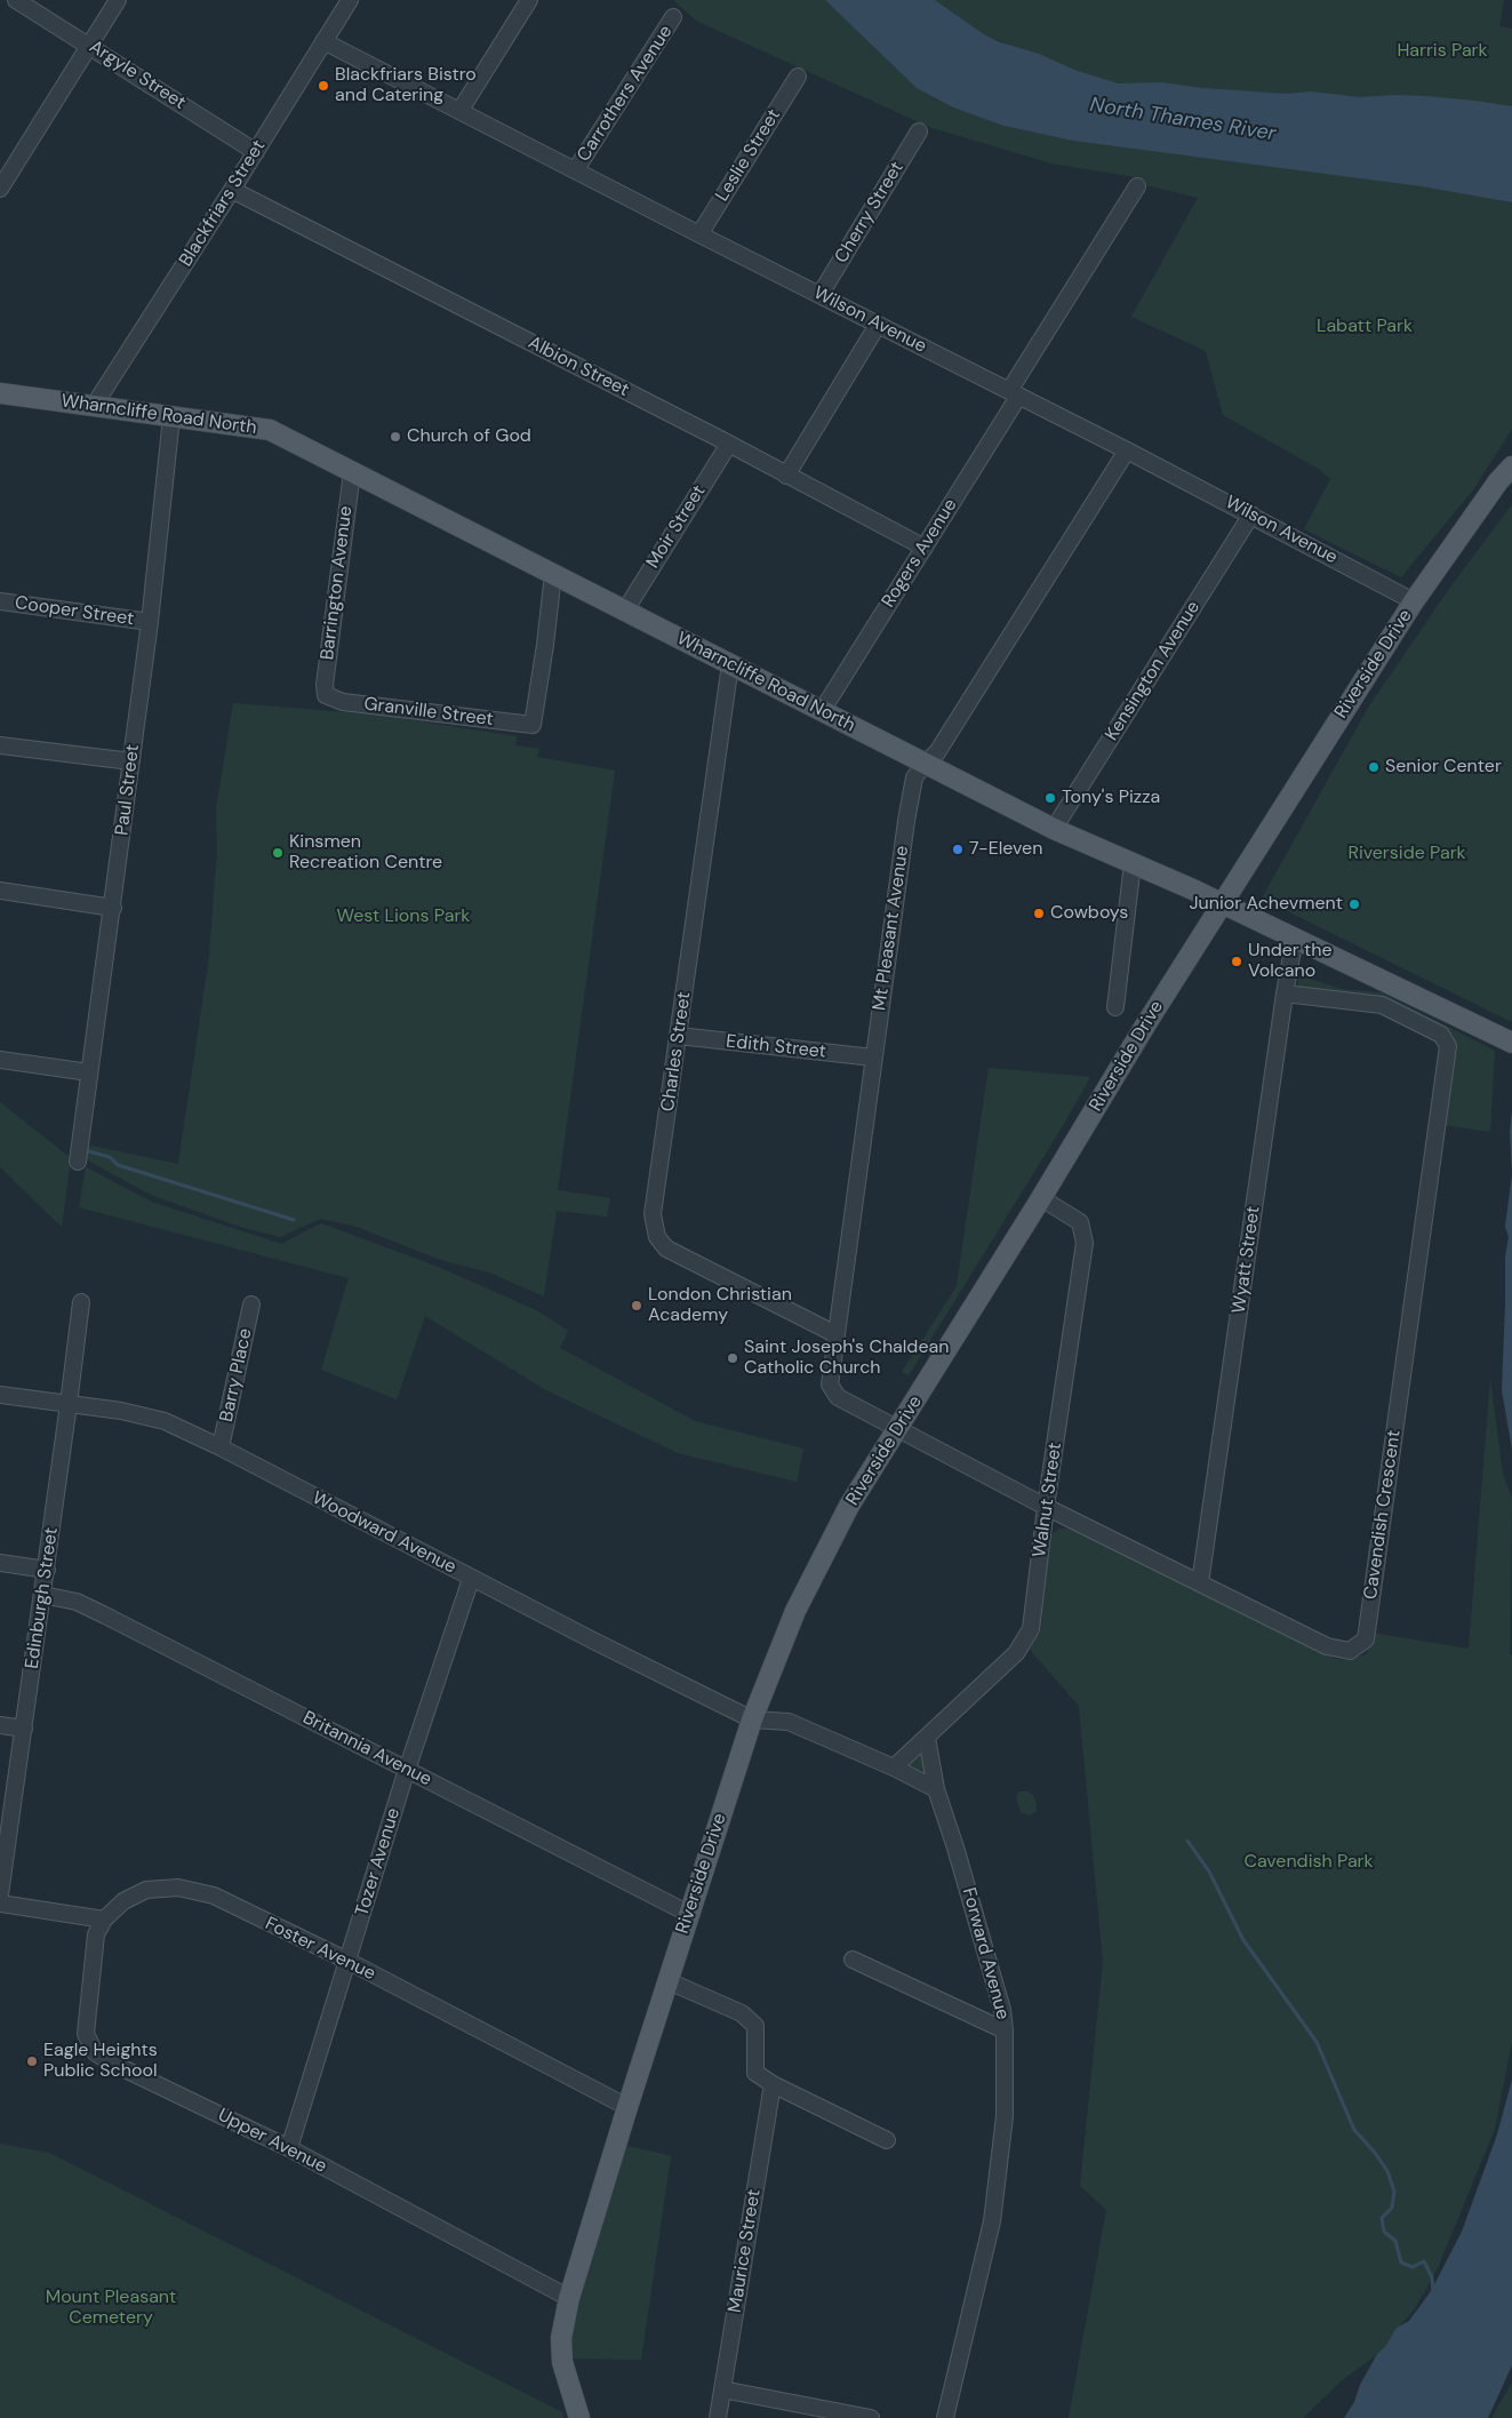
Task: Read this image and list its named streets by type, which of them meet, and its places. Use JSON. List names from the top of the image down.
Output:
{
  "streets": {
    "main road": ["Wharncliffe Road North", "Riverside Drive"],
    "street": [
      "Argyle Street",
      "Carrothers Avenue",
      "Leslie Street",
      "Blackfriars Street",
      "Cherry Street",
      "Wilson Avenue",
      "Albion Street",
      "Moir Street",
      "Rogers Avenue",
      "Barrington Avenue",
      "Cooper Street",
      "Kensington Avenue",
      "Granville Street",
      "Paul Street",
      "Mt Pleasant Avenue",
      "Edith Street",
      "Charles Street",
      "Wyatt Street",
      "Barry Place",
      "Walnut Street",
      "Cavendish Crescent",
      "Woodward Avenue",
      "Edinburgh Street",
      "Britannia Avenue",
      "Tozer Avenue",
      "Foster Avenue",
      "Forward Avenue",
      "Upper Avenue",
      "Maurice Street"
    ]
  },
  "crossings": [
    ["Argyle Street", "Blackfriars Street"],
    ["Carrothers Avenue", "Wilson Avenue"],
    ["Leslie Street", "Wilson Avenue"],
    ["Blackfriars Street", "Wilson Avenue"],
    ["Blackfriars Street", "Albion Street"],
    ["Blackfriars Street", "Wharncliffe Road North"],
    ["Cherry Street", "Wilson Avenue"],
    ["Wilson Avenue", "Rogers Avenue"],
    ["Wilson Avenue", "Riverside Drive"],
    ["Wilson Avenue", "Kensington Avenue"],
    ["Wilson Avenue", "Mt Pleasant Avenue"],
    ["Albion Street", "Moir Street"],
    ["Albion Street", "Rogers Avenue"],
    ["Wharncliffe Road North", "Moir Street"],
    ["Wharncliffe Road North", "Rogers Avenue"],
    ["Wharncliffe Road North", "Barrington Avenue"],
    ["Wharncliffe Road North", "Riverside Drive"],
    ["Wharncliffe Road North", "Kensington Avenue"],
    ["Wharncliffe Road North", "Granville Street"],
    ["Wharncliffe Road North", "Paul Street"],
    ["Wharncliffe Road North", "Mt Pleasant Avenue"],
    ["Wharncliffe Road North", "Charles Street"],
    ["Wharncliffe Road North", "Wyatt Street"],
    ["Barrington Avenue", "Granville Street"],
    ["Cooper Street", "Paul Street"],
    ["Riverside Drive", "Mt Pleasant Avenue"],
    ["Riverside Drive", "Walnut Street"],
    ["Riverside Drive", "Cavendish Crescent"],
    ["Riverside Drive", "Woodward Avenue"],
    ["Riverside Drive", "Britannia Avenue"],
    ["Riverside Drive", "Foster Avenue"],
    ["Riverside Drive", "Upper Avenue"],
    ["Mt Pleasant Avenue", "Edith Street"],
    ["Mt Pleasant Avenue", "Charles Street"],
    ["Mt Pleasant Avenue", "Cavendish Crescent"],
    ["Edith Street", "Charles Street"],
    ["Wyatt Street", "Cavendish Crescent"],
    ["Barry Place", "Woodward Avenue"],
    ["Walnut Street", "Cavendish Crescent"],
    ["Walnut Street", "Forward Avenue"],
    ["Woodward Avenue", "Edinburgh Street"],
    ["Woodward Avenue", "Tozer Avenue"],
    ["Edinburgh Street", "Britannia Avenue"],
    ["Britannia Avenue", "Tozer Avenue"],
    ["Tozer Avenue", "Foster Avenue"],
    ["Tozer Avenue", "Upper Avenue"],
    ["Foster Avenue", "Upper Avenue"]
  ],
  "water": ["North Thames River"],
  "parks": [
    "Harris Park",
    "Labatt Park",
    "Riverside Park",
    "West Lions Park",
    "Cavendish Park",
    "Mount Pleasant Cemetery"
  ],
  "places": [
    "Blackfriars Bistro and Catering",
    "Church of God",
    "Senior Center",
    "Tony's Pizza",
    "7-Eleven",
    "Kinsmen Recreation Centre",
    "Junior Achevment",
    "Cowboys",
    "Under the Volcano",
    "London Christian Academy",
    "Saint Joseph's Chaldean Catholic Church",
    "Eagle Heights Public School"
  ]
}
